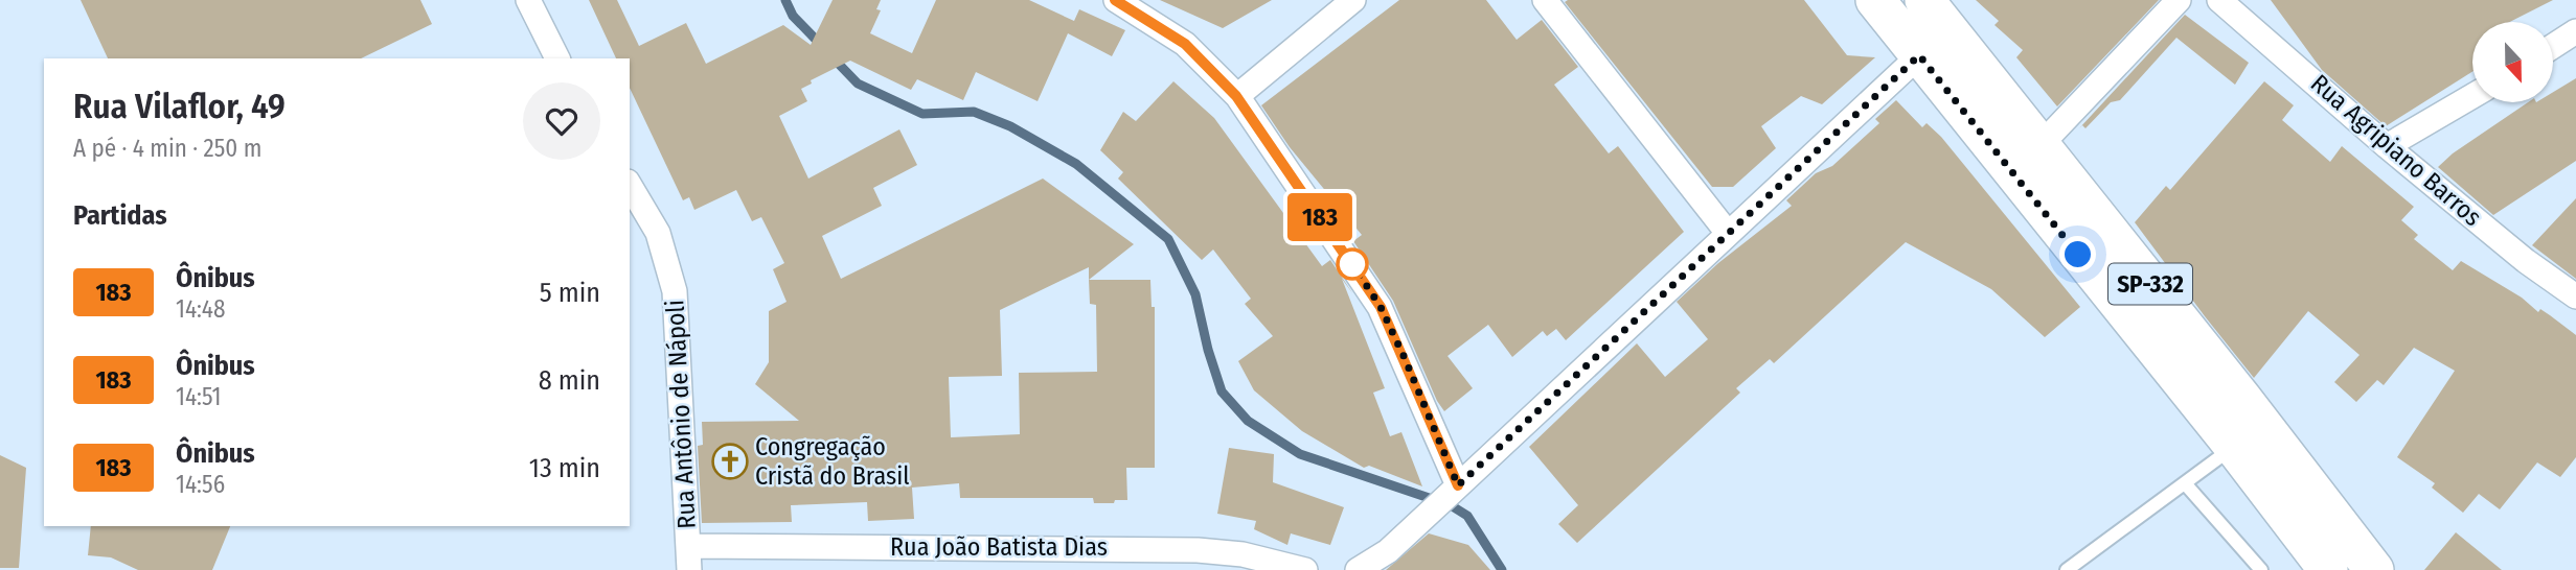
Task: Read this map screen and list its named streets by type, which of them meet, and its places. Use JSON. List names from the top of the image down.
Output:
{
  "streets": {
    "main road": ["SP-332"],
    "street": ["Rua Agripiano Barros", "Rua Antônio de Nápoli", "Rua João Batista Dias"]
  },
  "crossings": [
    ["Rua Antônio de Nápoli", "Rua João Batista Dias"]
  ],
  "places": {
    "church": ["Congregação Cristã do Brasil"]
  },
  "lines": ["bus line 183"],
  "north": "bottom",
  "page": {
    "on_map": "183",
    "heading": [
      ["Rua Vilaflor, 49", "A pé · 4 min · 250 m"],
      "Partidas"
    ],
    "list": [
      {
        "mark": "183",
        "name": "Ônibus",
        "note": "14:48",
        "value": "5 min"
      },
      {
        "mark": "183",
        "name": "Ônibus",
        "note": "14:51",
        "value": "8 min"
      },
      {
        "mark": "183",
        "name": "Ônibus",
        "note": "14:56",
        "value": "13 min"
      }
    ]
  }
}
